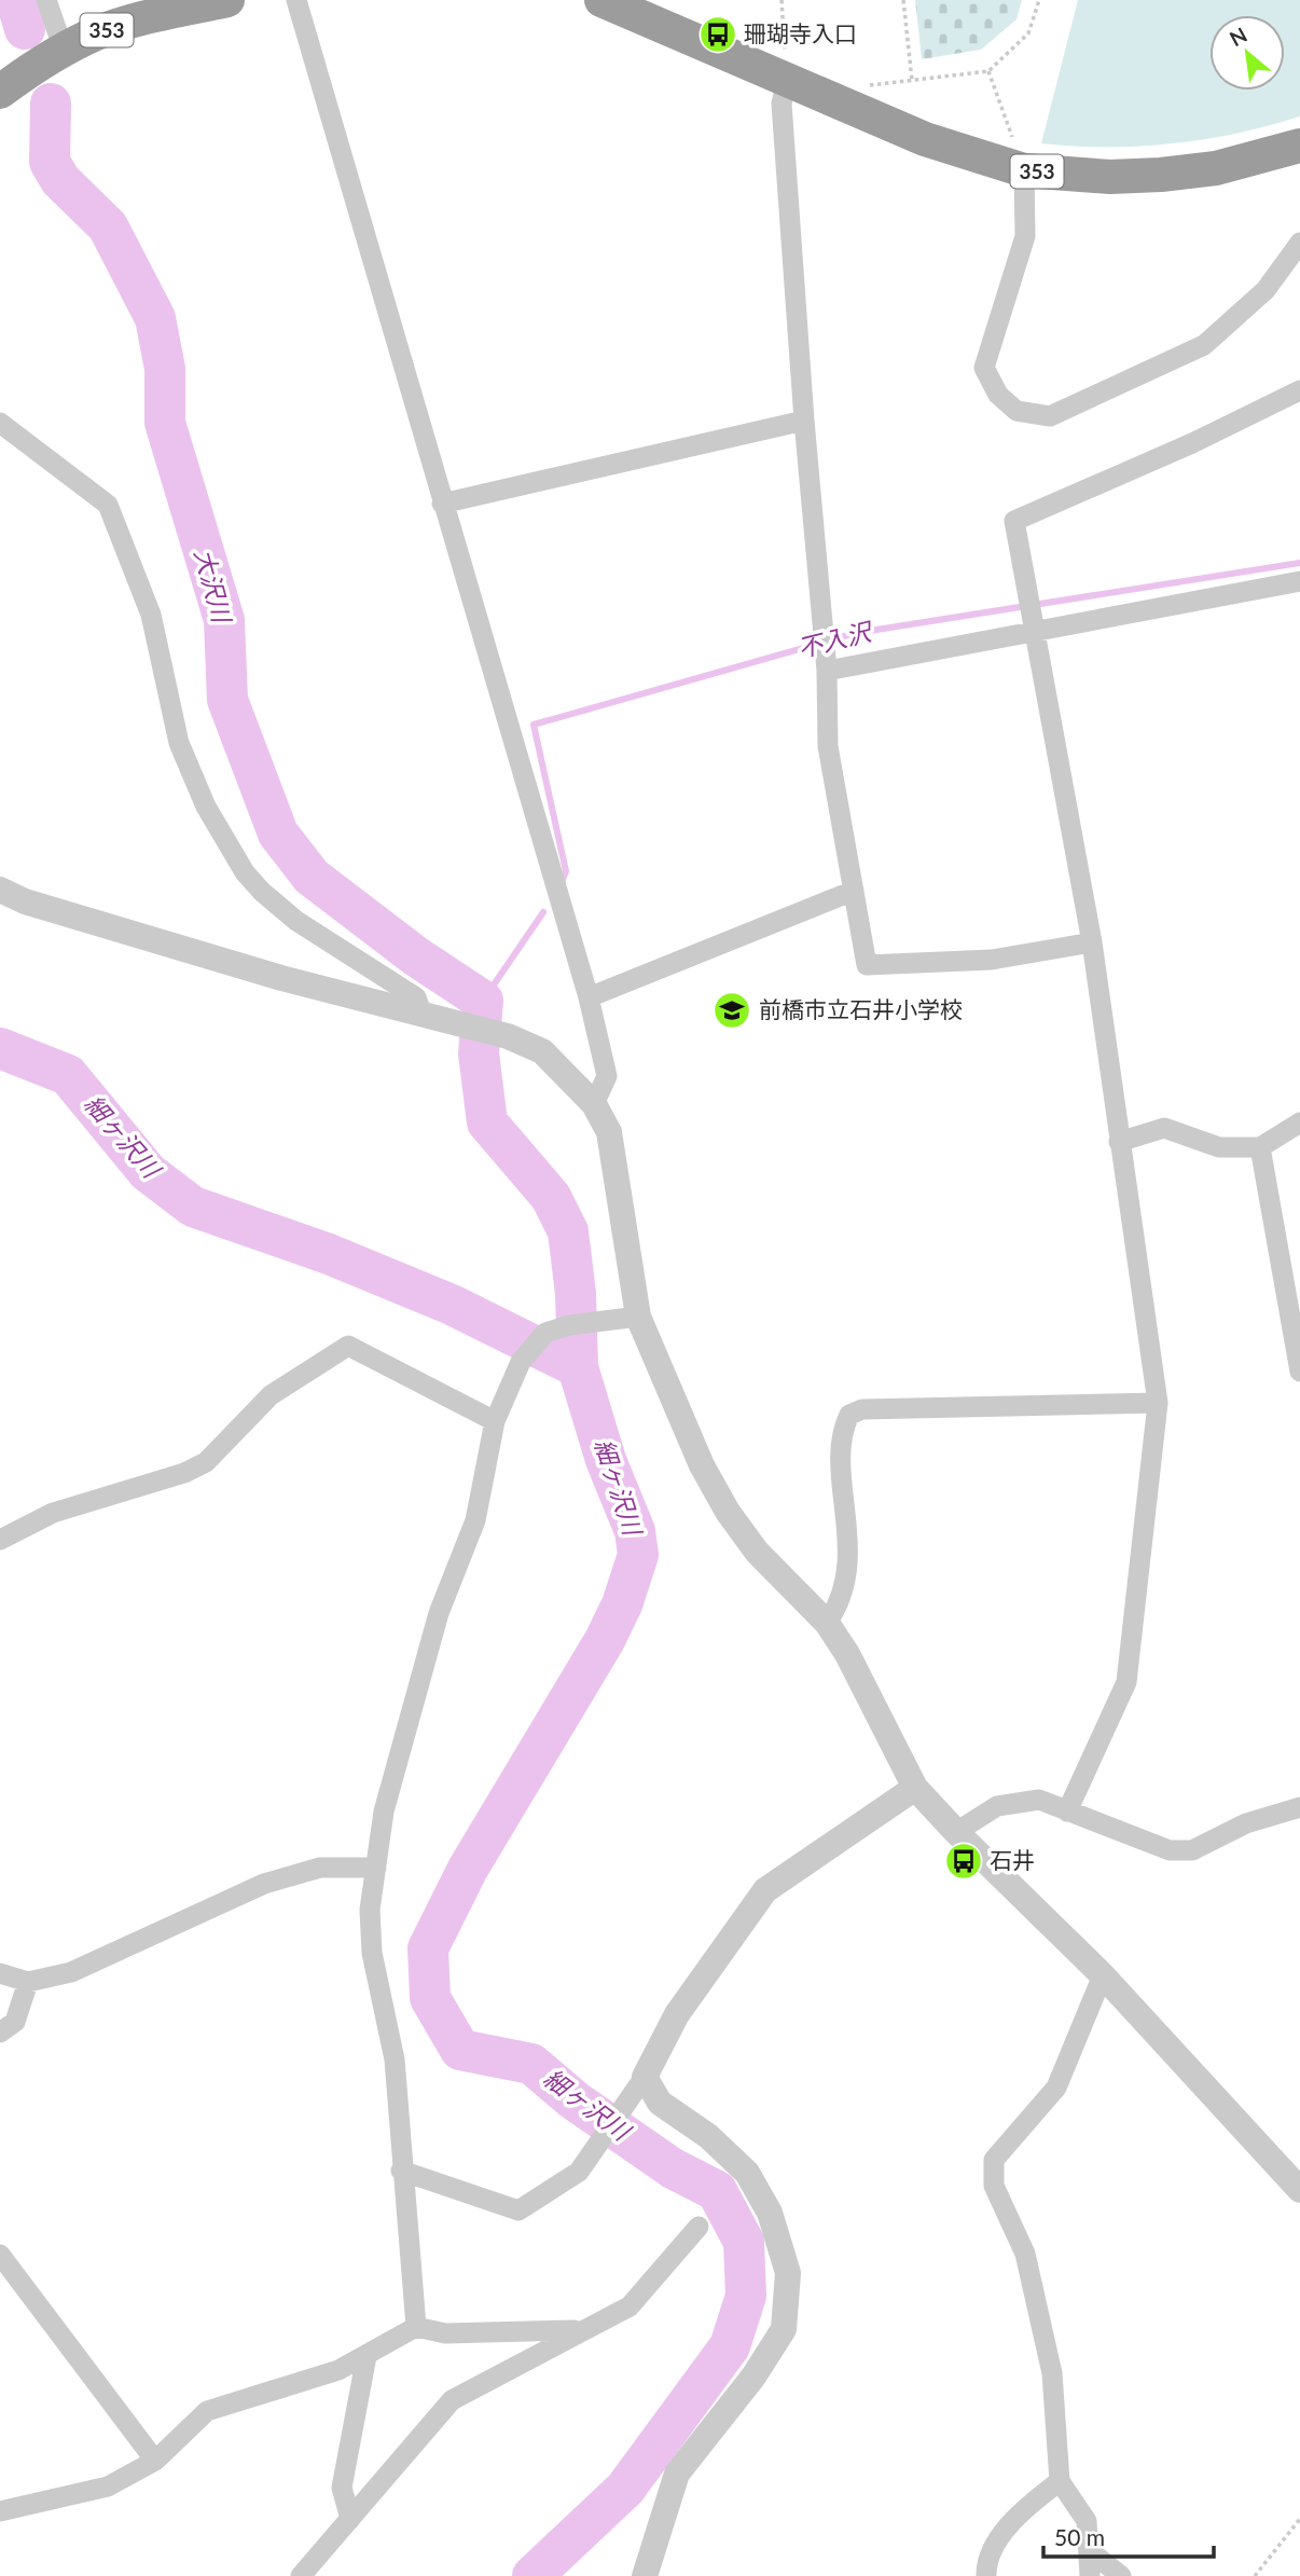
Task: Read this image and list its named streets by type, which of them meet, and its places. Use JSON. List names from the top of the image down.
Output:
{
  "streets": {
    "highway": ["353"]
  },
  "water": ["大沢川", "不入沢", "細ヶ沢川"],
  "places": {
    "bus stop": ["珊瑚寺入口", "石井"],
    "school or university": ["前橋市立石井小学校"]
  },
  "scale_bar": "50 m",
  "north": "top left"
}
